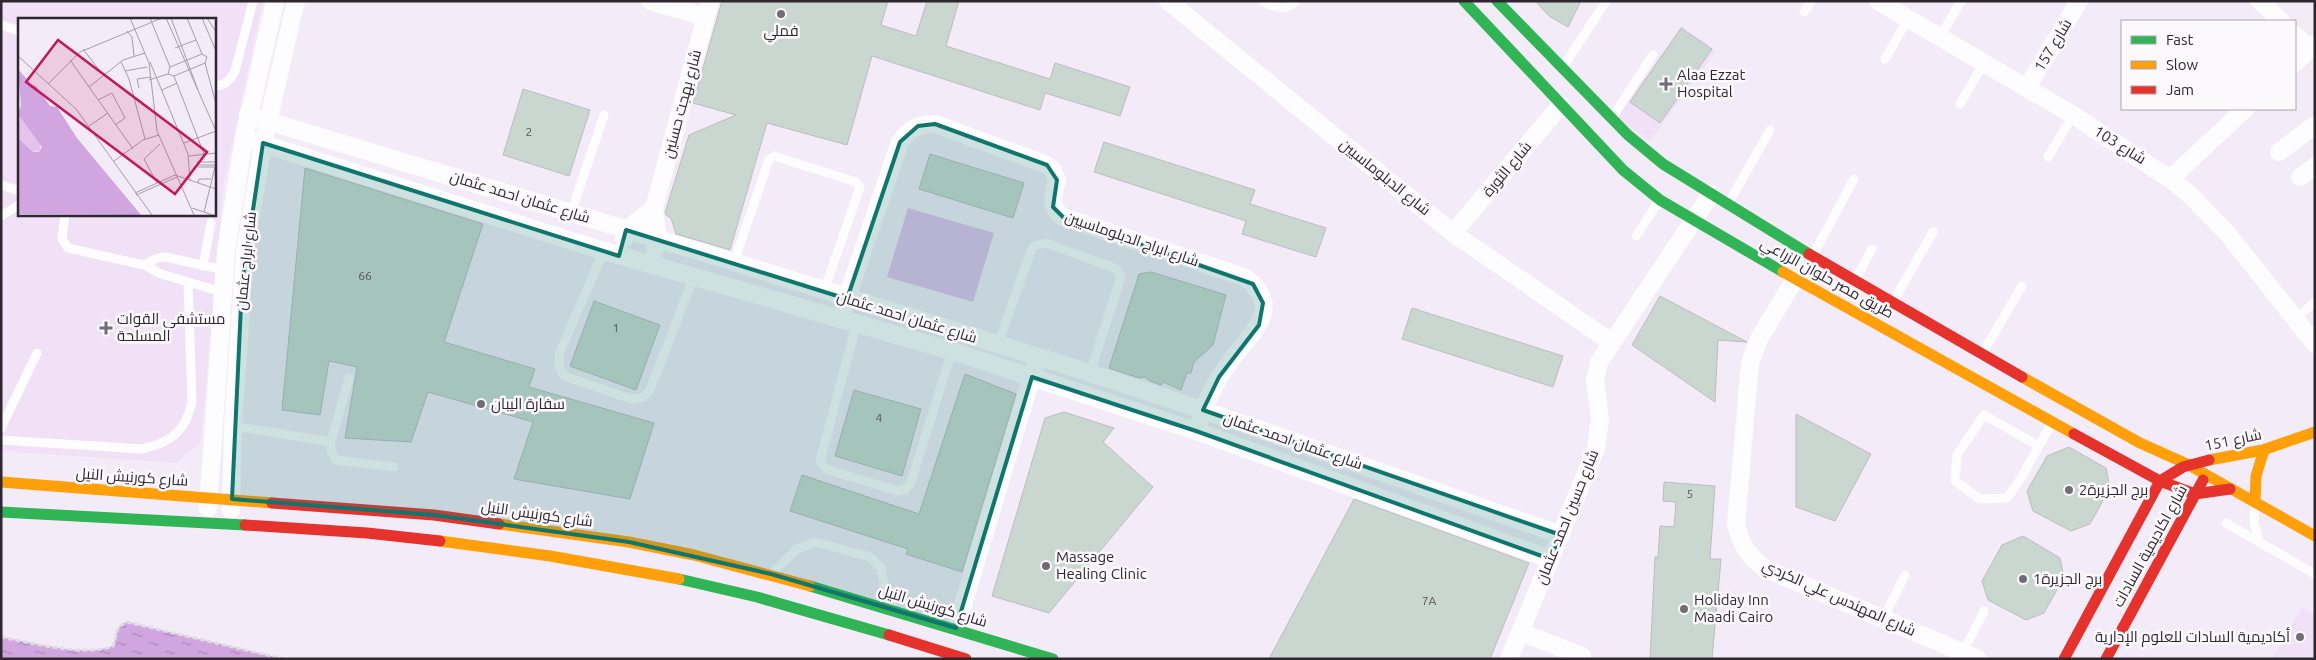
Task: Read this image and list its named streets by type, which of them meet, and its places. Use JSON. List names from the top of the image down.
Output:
{
  "streets": {
    "main road": [
      "طريق مصر حلوان الزراعي",
      "شارع 151",
      "شارع كورنيش النيل",
      "شارع اكاديمية السادات"
    ],
    "street": [
      "شارع 157",
      "شارع بهجت حسنين",
      "شارع 103",
      "شارع الثورة",
      "شارع الدبلوماسيين",
      "شارع عثمان احمد عثمان",
      "شارع ابراج الدبلوماسيين",
      "شارع ابراج عثمان",
      "شارع حسين احمد عثمان",
      "شارع المهندس علي الكردي"
    ]
  },
  "crossings": [
    ["شارع 157", "شارع 103"],
    ["شارع بهجت حسنين", "شارع عثمان احمد عثمان"],
    ["شارع الثورة", "شارع الدبلوماسيين"],
    ["شارع الثورة", "طريق مصر حلوان الزراعي"],
    ["شارع الدبلوماسيين", "شارع حسين احمد عثمان"],
    ["شارع عثمان احمد عثمان", "شارع ابراج الدبلوماسيين"],
    ["شارع عثمان احمد عثمان", "شارع ابراج عثمان"],
    ["شارع عثمان احمد عثمان", "شارع حسين احمد عثمان"],
    ["شارع ابراج عثمان", "شارع كورنيش النيل"],
    ["طريق مصر حلوان الزراعي", "شارع 151"],
    ["طريق مصر حلوان الزراعي", "شارع حسين احمد عثمان"],
    ["طريق مصر حلوان الزراعي", "شارع اكاديمية السادات"],
    ["طريق مصر حلوان الزراعي", "شارع المهندس علي الكردي"],
    ["شارع 151", "شارع اكاديمية السادات"]
  ],
  "places": {
    "other": [
      "فملي",
      "سفارة اليبان",
      "برج الجزيرة2",
      "Massage Healing Clinic",
      "برج الجزيرة1",
      "Holiday Inn Maadi Cairo",
      "أكاديمية السادات للعلوم الإدارية"
    ],
    "health": ["Alaa Ezzat Hospital", "مستشفى القوات المسلحة"]
  },
  "house_numbers": [
    "2",
    "66",
    "1",
    "4",
    "5",
    "7A"
  ],
  "legend": ["Fast", "Slow", "Jam"]
}
